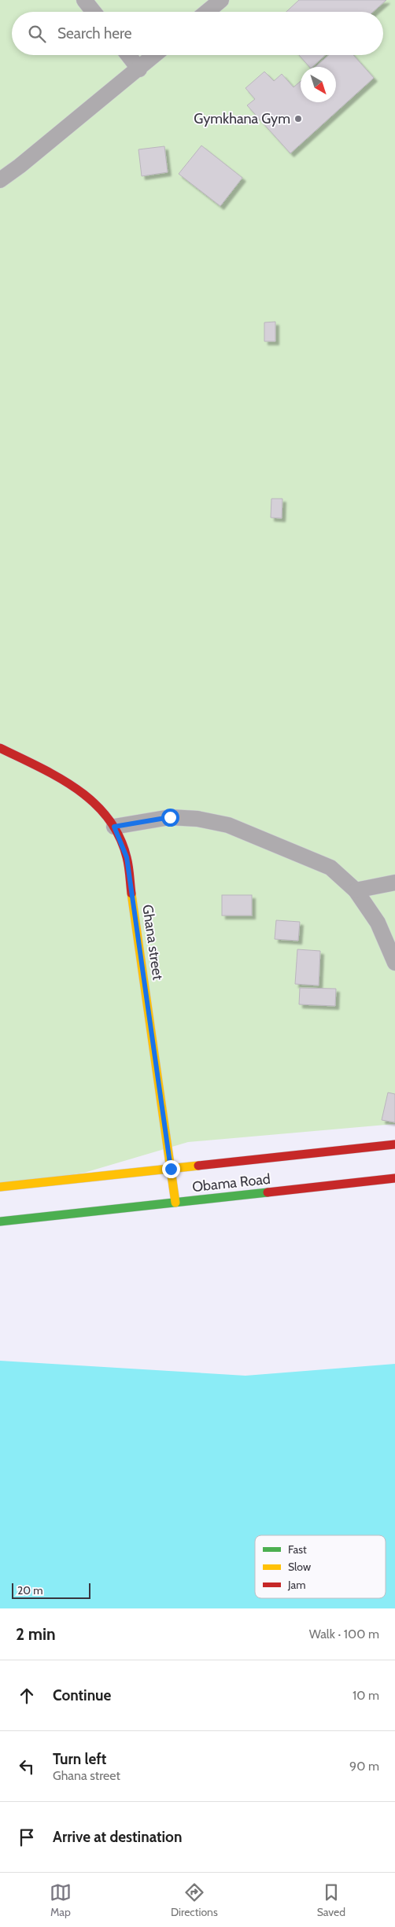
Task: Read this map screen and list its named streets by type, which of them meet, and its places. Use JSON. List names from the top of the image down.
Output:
{
  "streets": {
    "street": ["Ghana street", "Obama Road"]
  },
  "crossings": [
    ["Ghana street", "Obama Road"]
  ],
  "places": ["Gymkhana Gym"],
  "legend": ["Fast", "Slow", "Jam"],
  "scale_bar": "20 m",
  "north": "bottom right",
  "page": {
    "search": "Search here",
    "scale": "20 m",
    "heading": ["2 min", "Walk · 100 m"],
    "list": [
      ["Continue", "10 m"],
      ["Turn left", "Ghana street", "90 m"],
      "Arrive at destination"
    ],
    "nav": ["Map", "Directions", "Saved"]
  }
}
